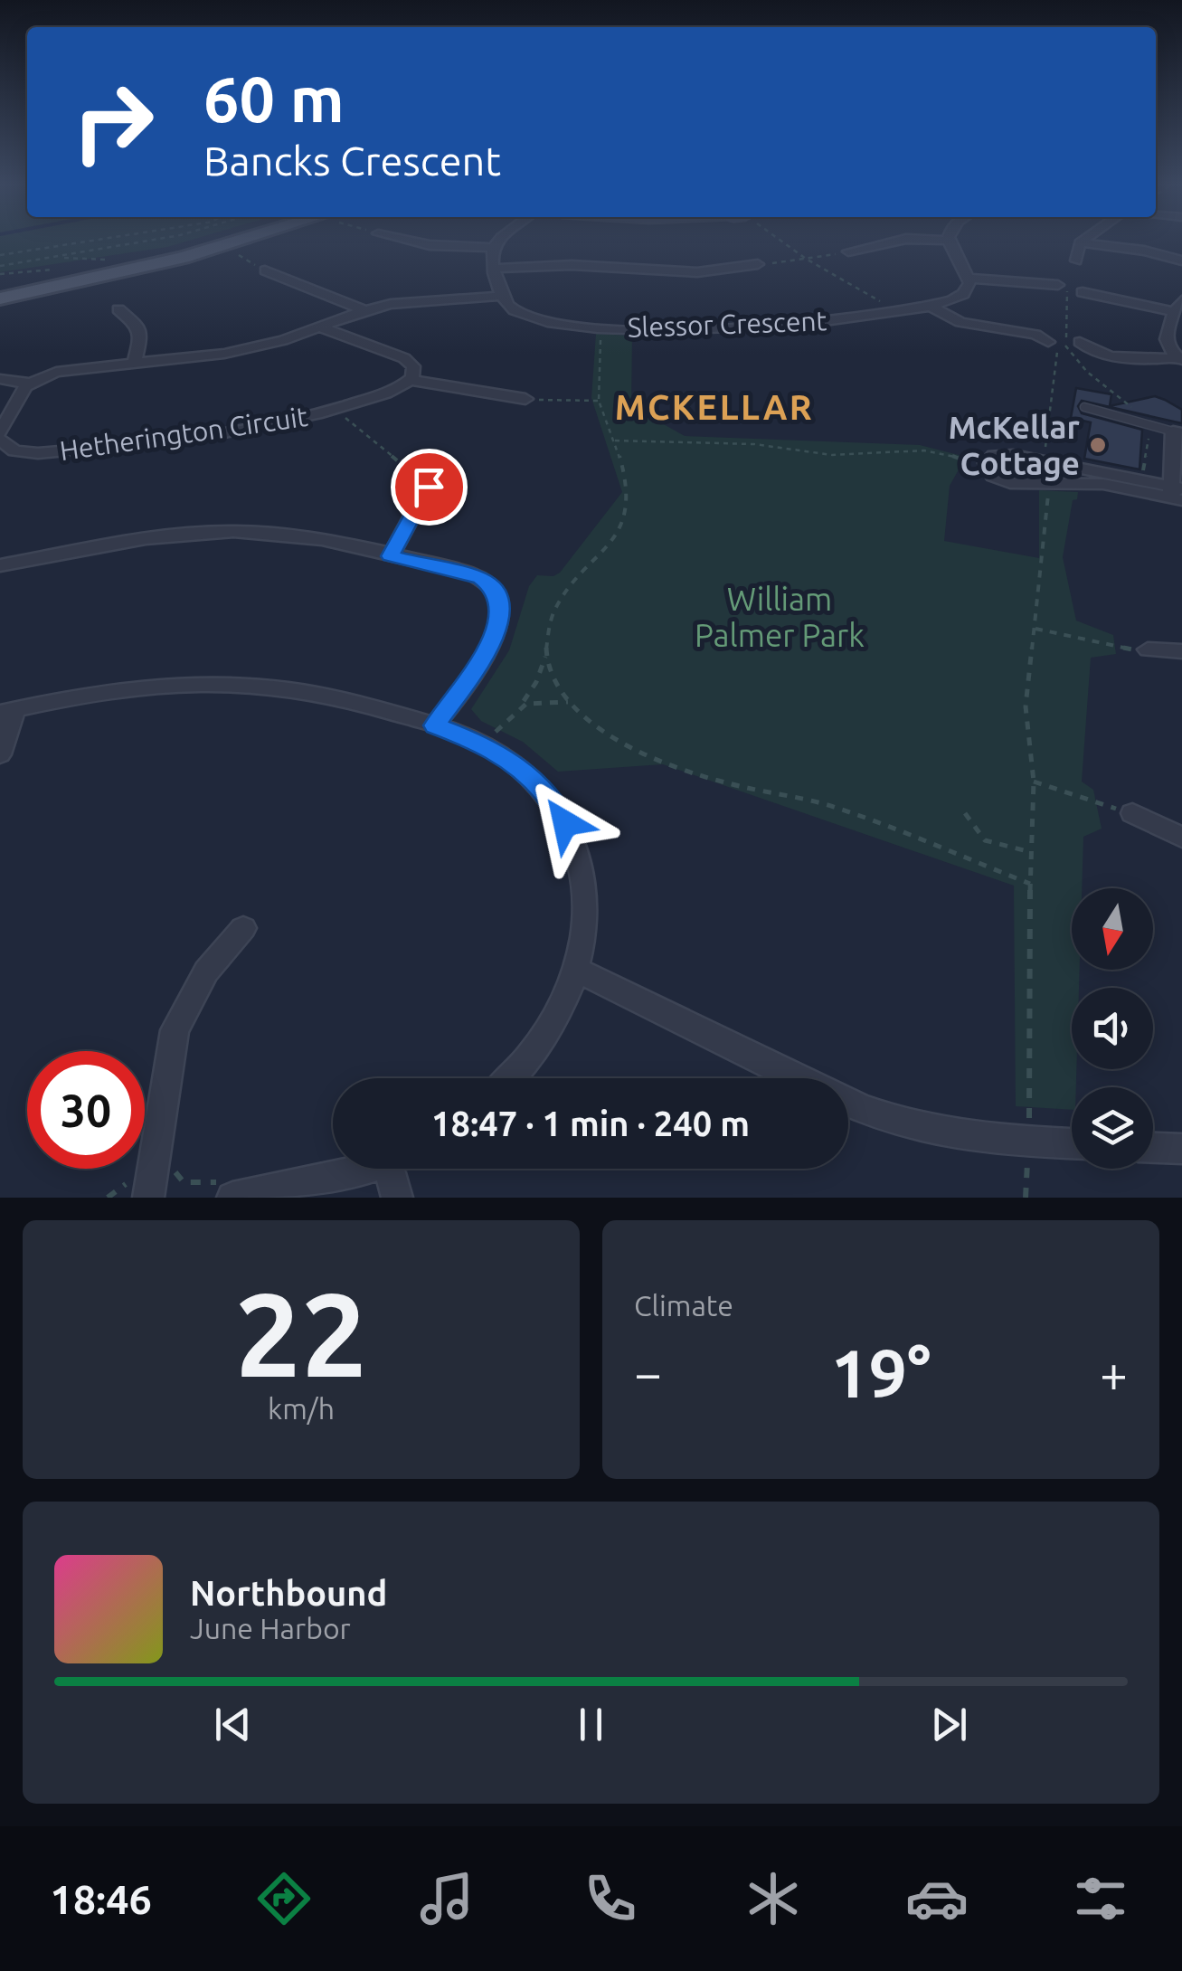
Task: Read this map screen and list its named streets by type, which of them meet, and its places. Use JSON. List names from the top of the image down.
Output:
{
  "streets": {
    "street": ["Slessor Crescent", "Hetherington Circuit"]
  },
  "districts": ["MCKELLAR"],
  "parks": ["William Palmer Park"],
  "places": ["McKellar Cottage"],
  "north": "bottom",
  "page": {
    "turn": ["60 m", "Bancks Crescent"],
    "limit": "30",
    "trip": "18:47 · 1 min · 240 m",
    "tile": [
      ["22", "km/h"],
      "Climate"
    ],
    "heat": ["−", "19°", "+"],
    "song": ["Northbound", "June Harbor"],
    "tabs": "18:46"
  }
}
